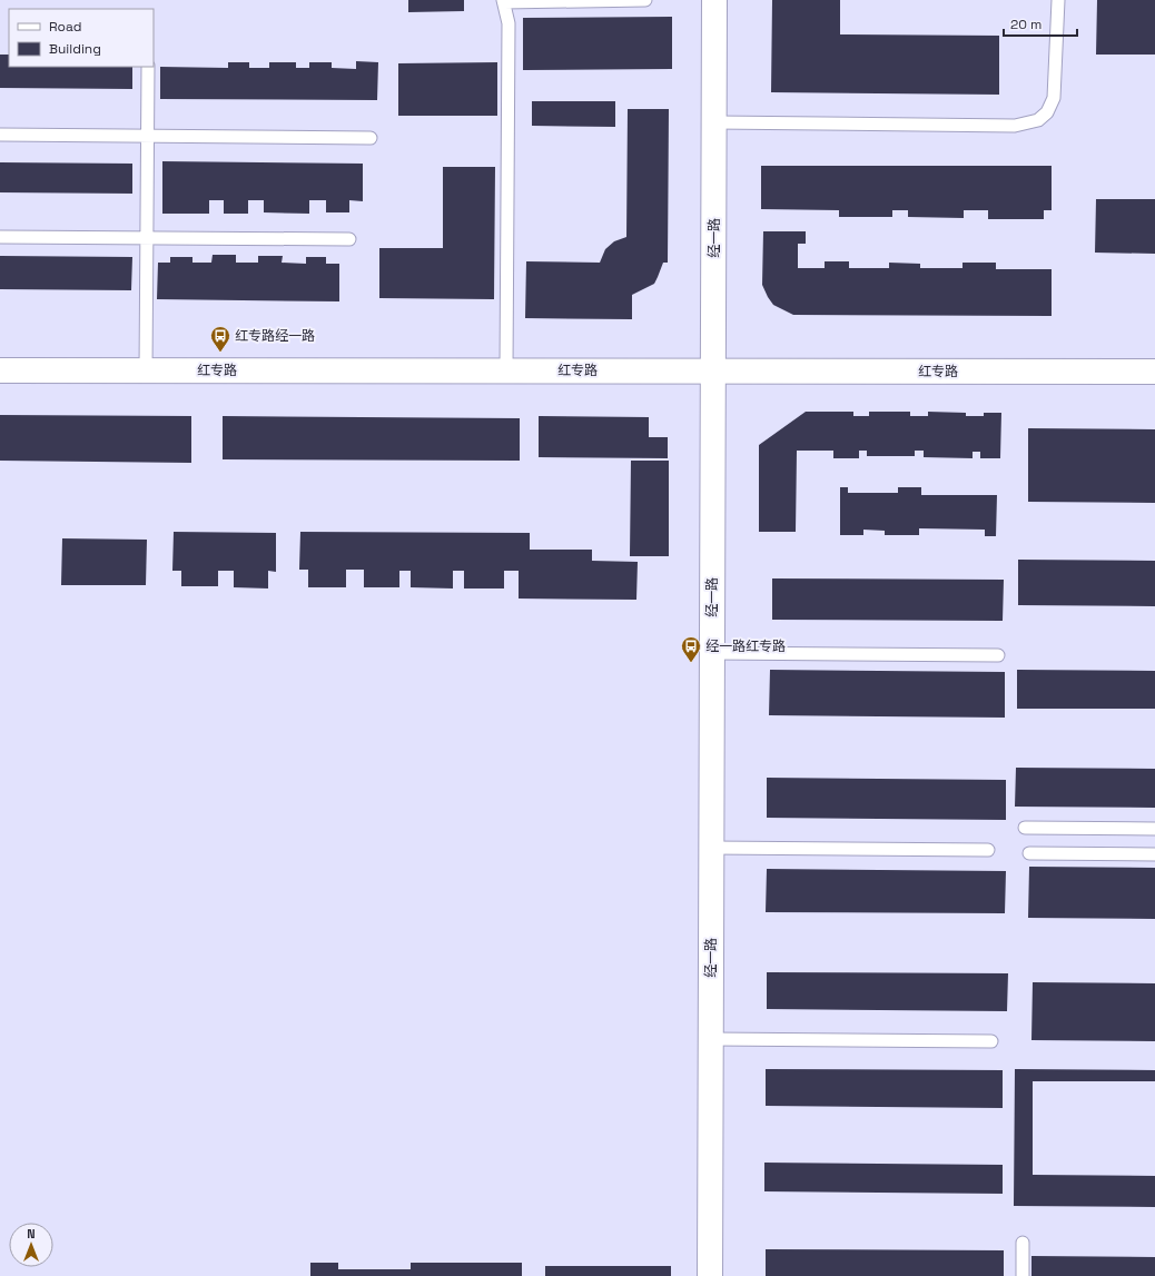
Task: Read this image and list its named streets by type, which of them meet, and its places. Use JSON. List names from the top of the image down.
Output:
{
  "streets": {
    "street": ["经一路", "红专路"]
  },
  "crossings": [
    ["经一路", "红专路"]
  ],
  "places": {
    "bus stop": ["红专路经一路", "经一路红专路"]
  },
  "legend": ["Road", "Building"],
  "scale_bar": "20 m",
  "north": "top"
}
